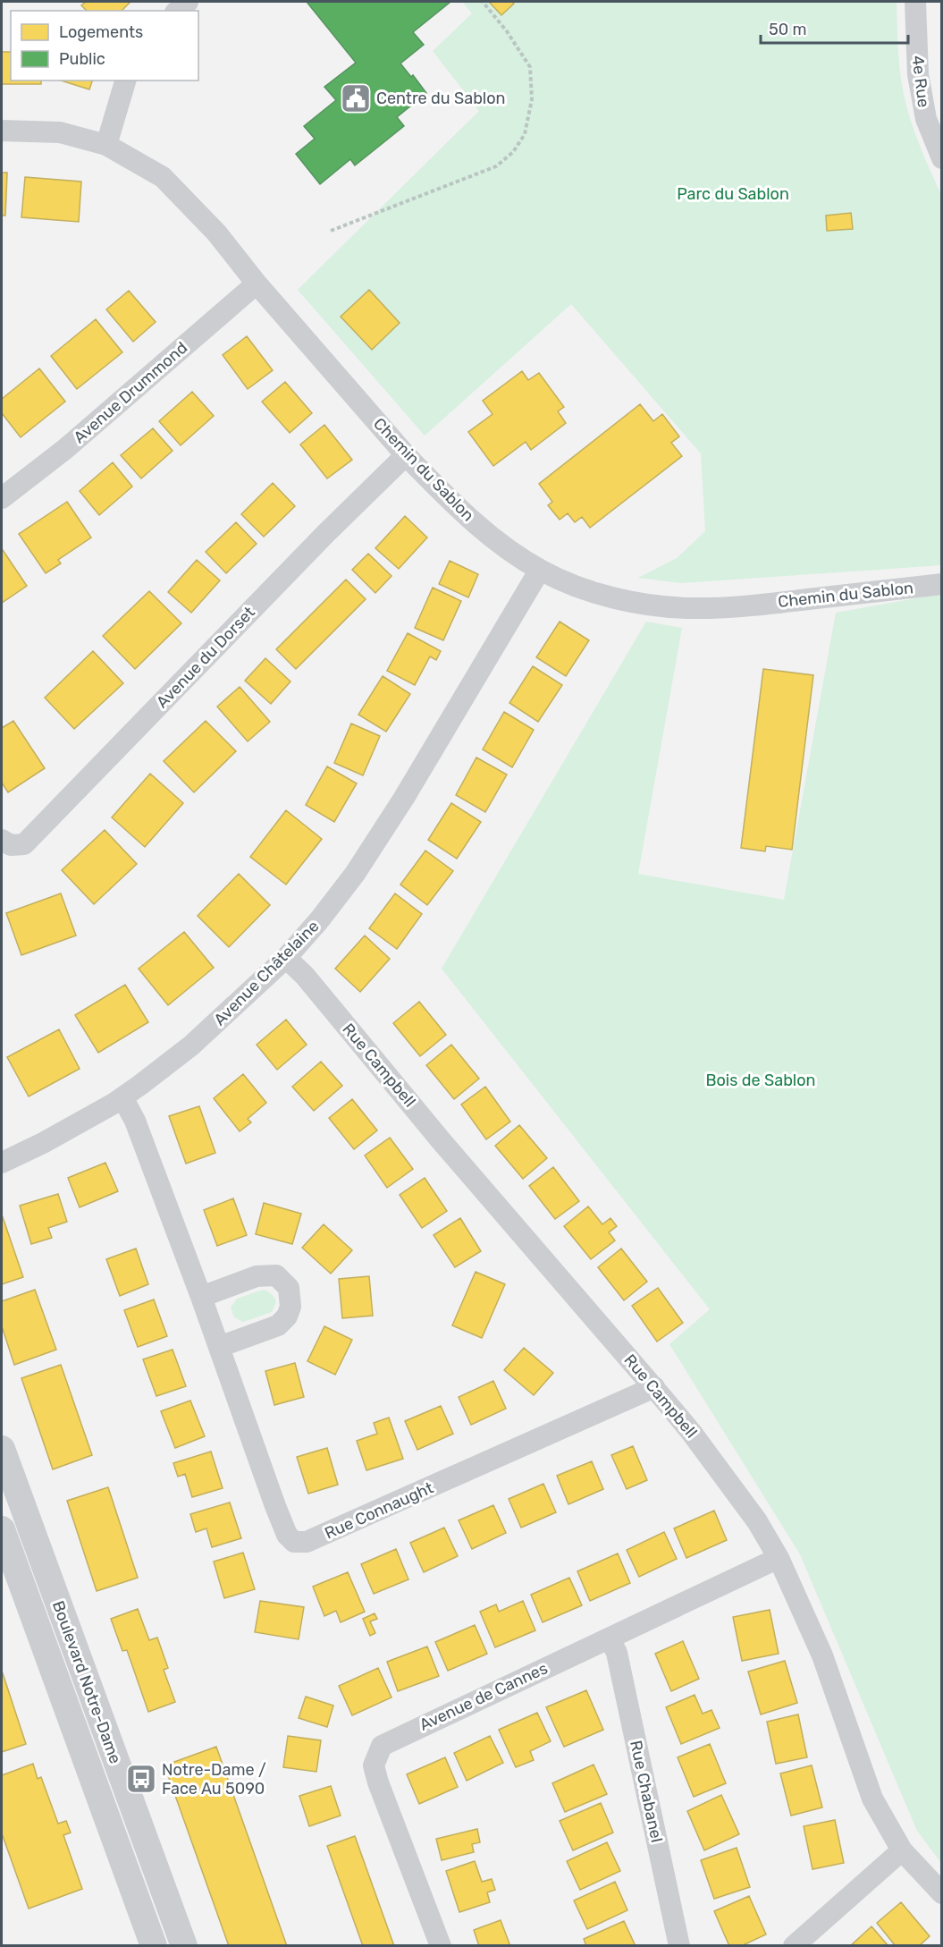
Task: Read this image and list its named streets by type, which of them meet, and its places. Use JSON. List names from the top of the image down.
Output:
{
  "streets": {
    "street": [
      "4e Rue",
      "Avenue Drummond",
      "Chemin du Sablon",
      "Avenue du Dorset",
      "Avenue Châtelaine",
      "Rue Campbell",
      "Rue Connaught",
      "Boulevard Notre-Dame",
      "Avenue de Cannes",
      "Rue Chabanel"
    ]
  },
  "crossings": [
    ["Avenue Drummond", "Chemin du Sablon"],
    ["Chemin du Sablon", "Avenue du Dorset"],
    ["Chemin du Sablon", "Avenue Châtelaine"],
    ["Avenue Châtelaine", "Rue Campbell"],
    ["Avenue Châtelaine", "Rue Connaught"],
    ["Rue Campbell", "Rue Connaught"],
    ["Rue Campbell", "Avenue de Cannes"],
    ["Avenue de Cannes", "Rue Chabanel"]
  ],
  "parks": ["Parc du Sablon", "Bois de Sablon"],
  "places": {
    "public building": ["Centre du Sablon"],
    "bus stop": ["Notre-Dame / Face Au 5090"]
  },
  "legend": ["Logements", "Public"],
  "scale_bar": "50 m"
}
